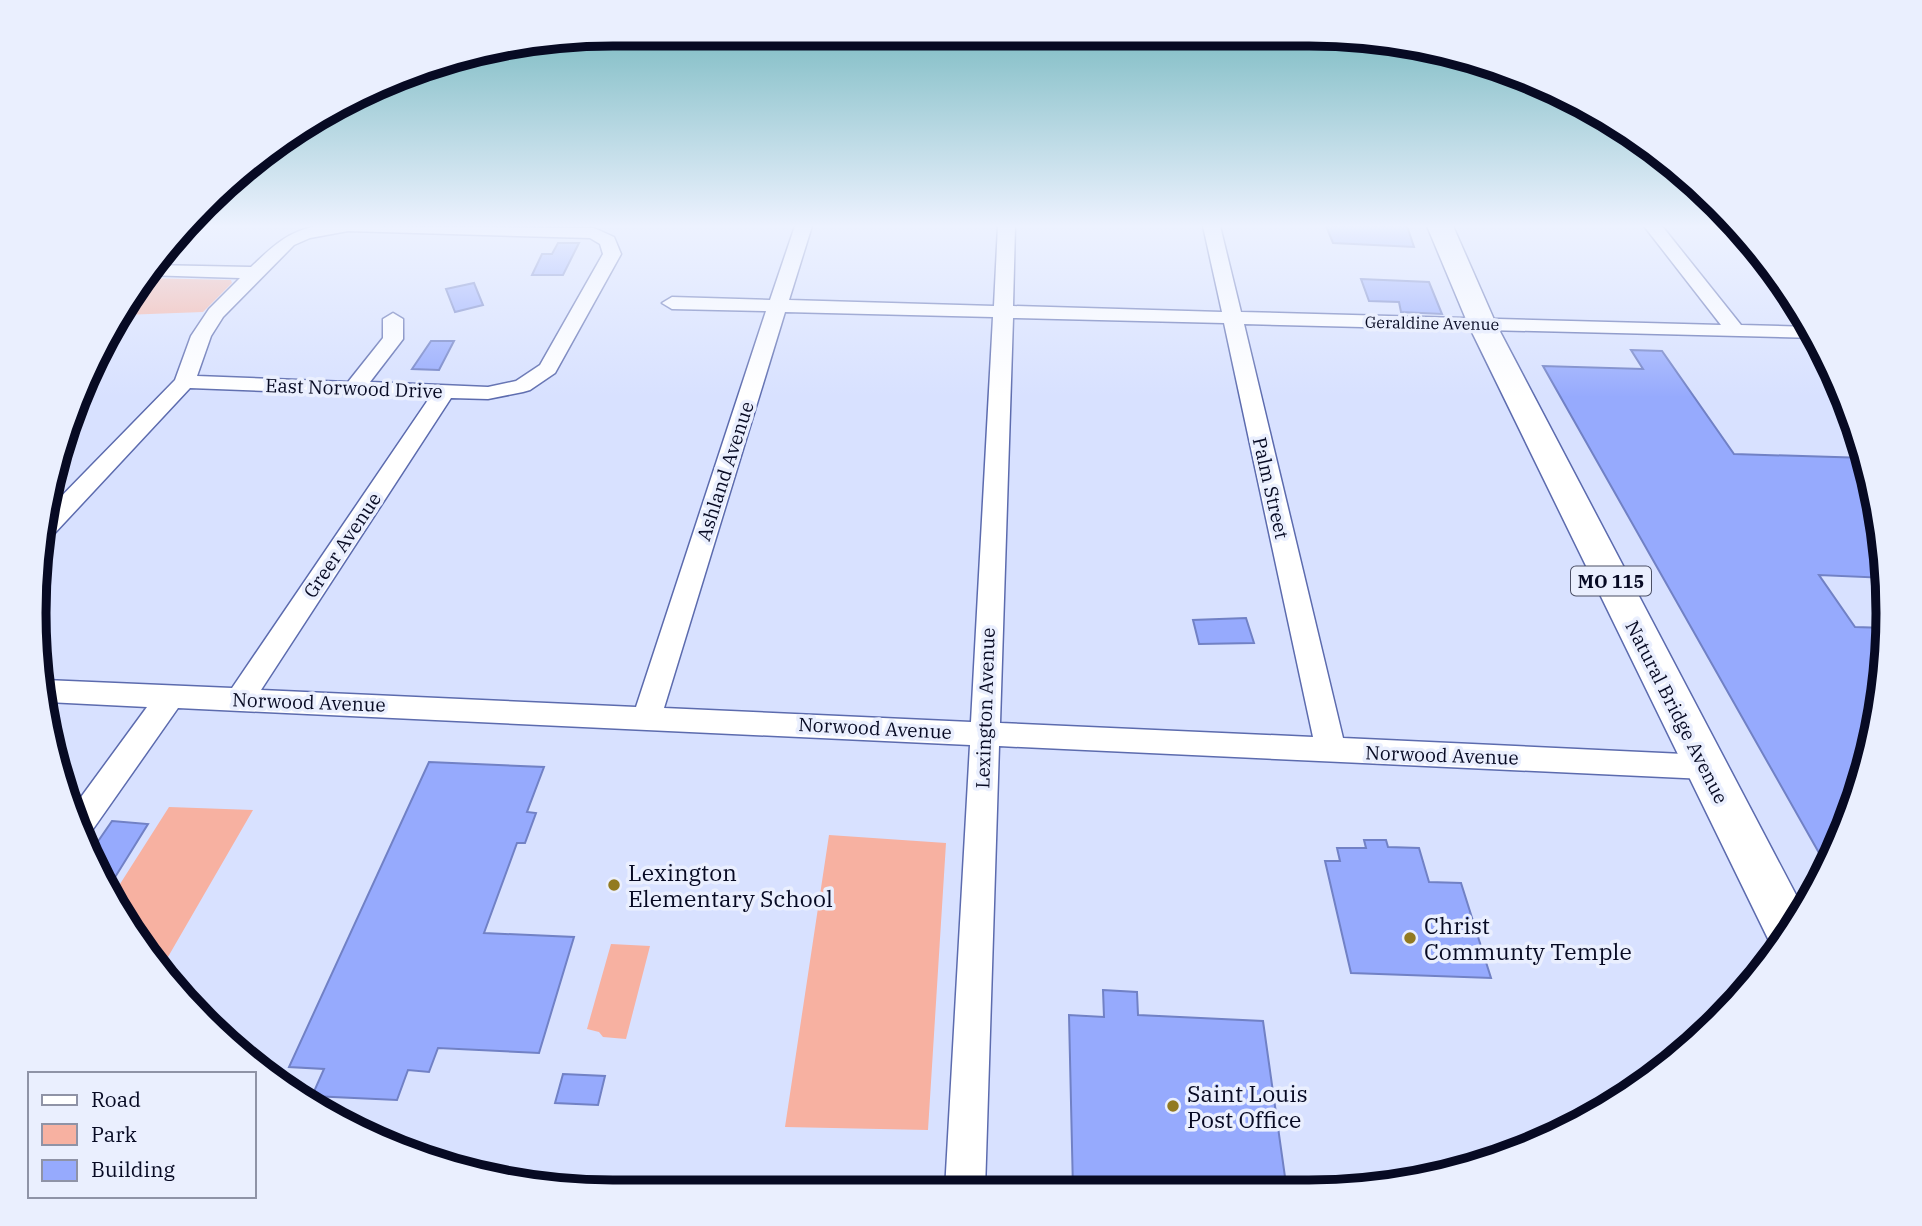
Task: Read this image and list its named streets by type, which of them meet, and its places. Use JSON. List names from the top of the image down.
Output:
{
  "streets": {
    "main road": ["MO 115", "Natural Bridge Avenue"],
    "street": [
      "Geraldine Avenue",
      "East Norwood Drive",
      "Ashland Avenue",
      "Palm Street",
      "Greer Avenue",
      "Norwood Avenue",
      "Lexington Avenue"
    ]
  },
  "crossings": [
    ["Geraldine Avenue", "Ashland Avenue"],
    ["Geraldine Avenue", "Palm Street"],
    ["Geraldine Avenue", "Lexington Avenue"],
    ["Geraldine Avenue", "Natural Bridge Avenue"],
    ["East Norwood Drive", "Greer Avenue"],
    ["Ashland Avenue", "Norwood Avenue"],
    ["Palm Street", "Norwood Avenue"],
    ["Greer Avenue", "Norwood Avenue"],
    ["Norwood Avenue", "Lexington Avenue"],
    ["Norwood Avenue", "Natural Bridge Avenue"]
  ],
  "places": ["Lexington Elementary School", "Christ Communty Temple", "Saint Louis Post Office"],
  "legend": ["Road", "Park", "Building"]
}
